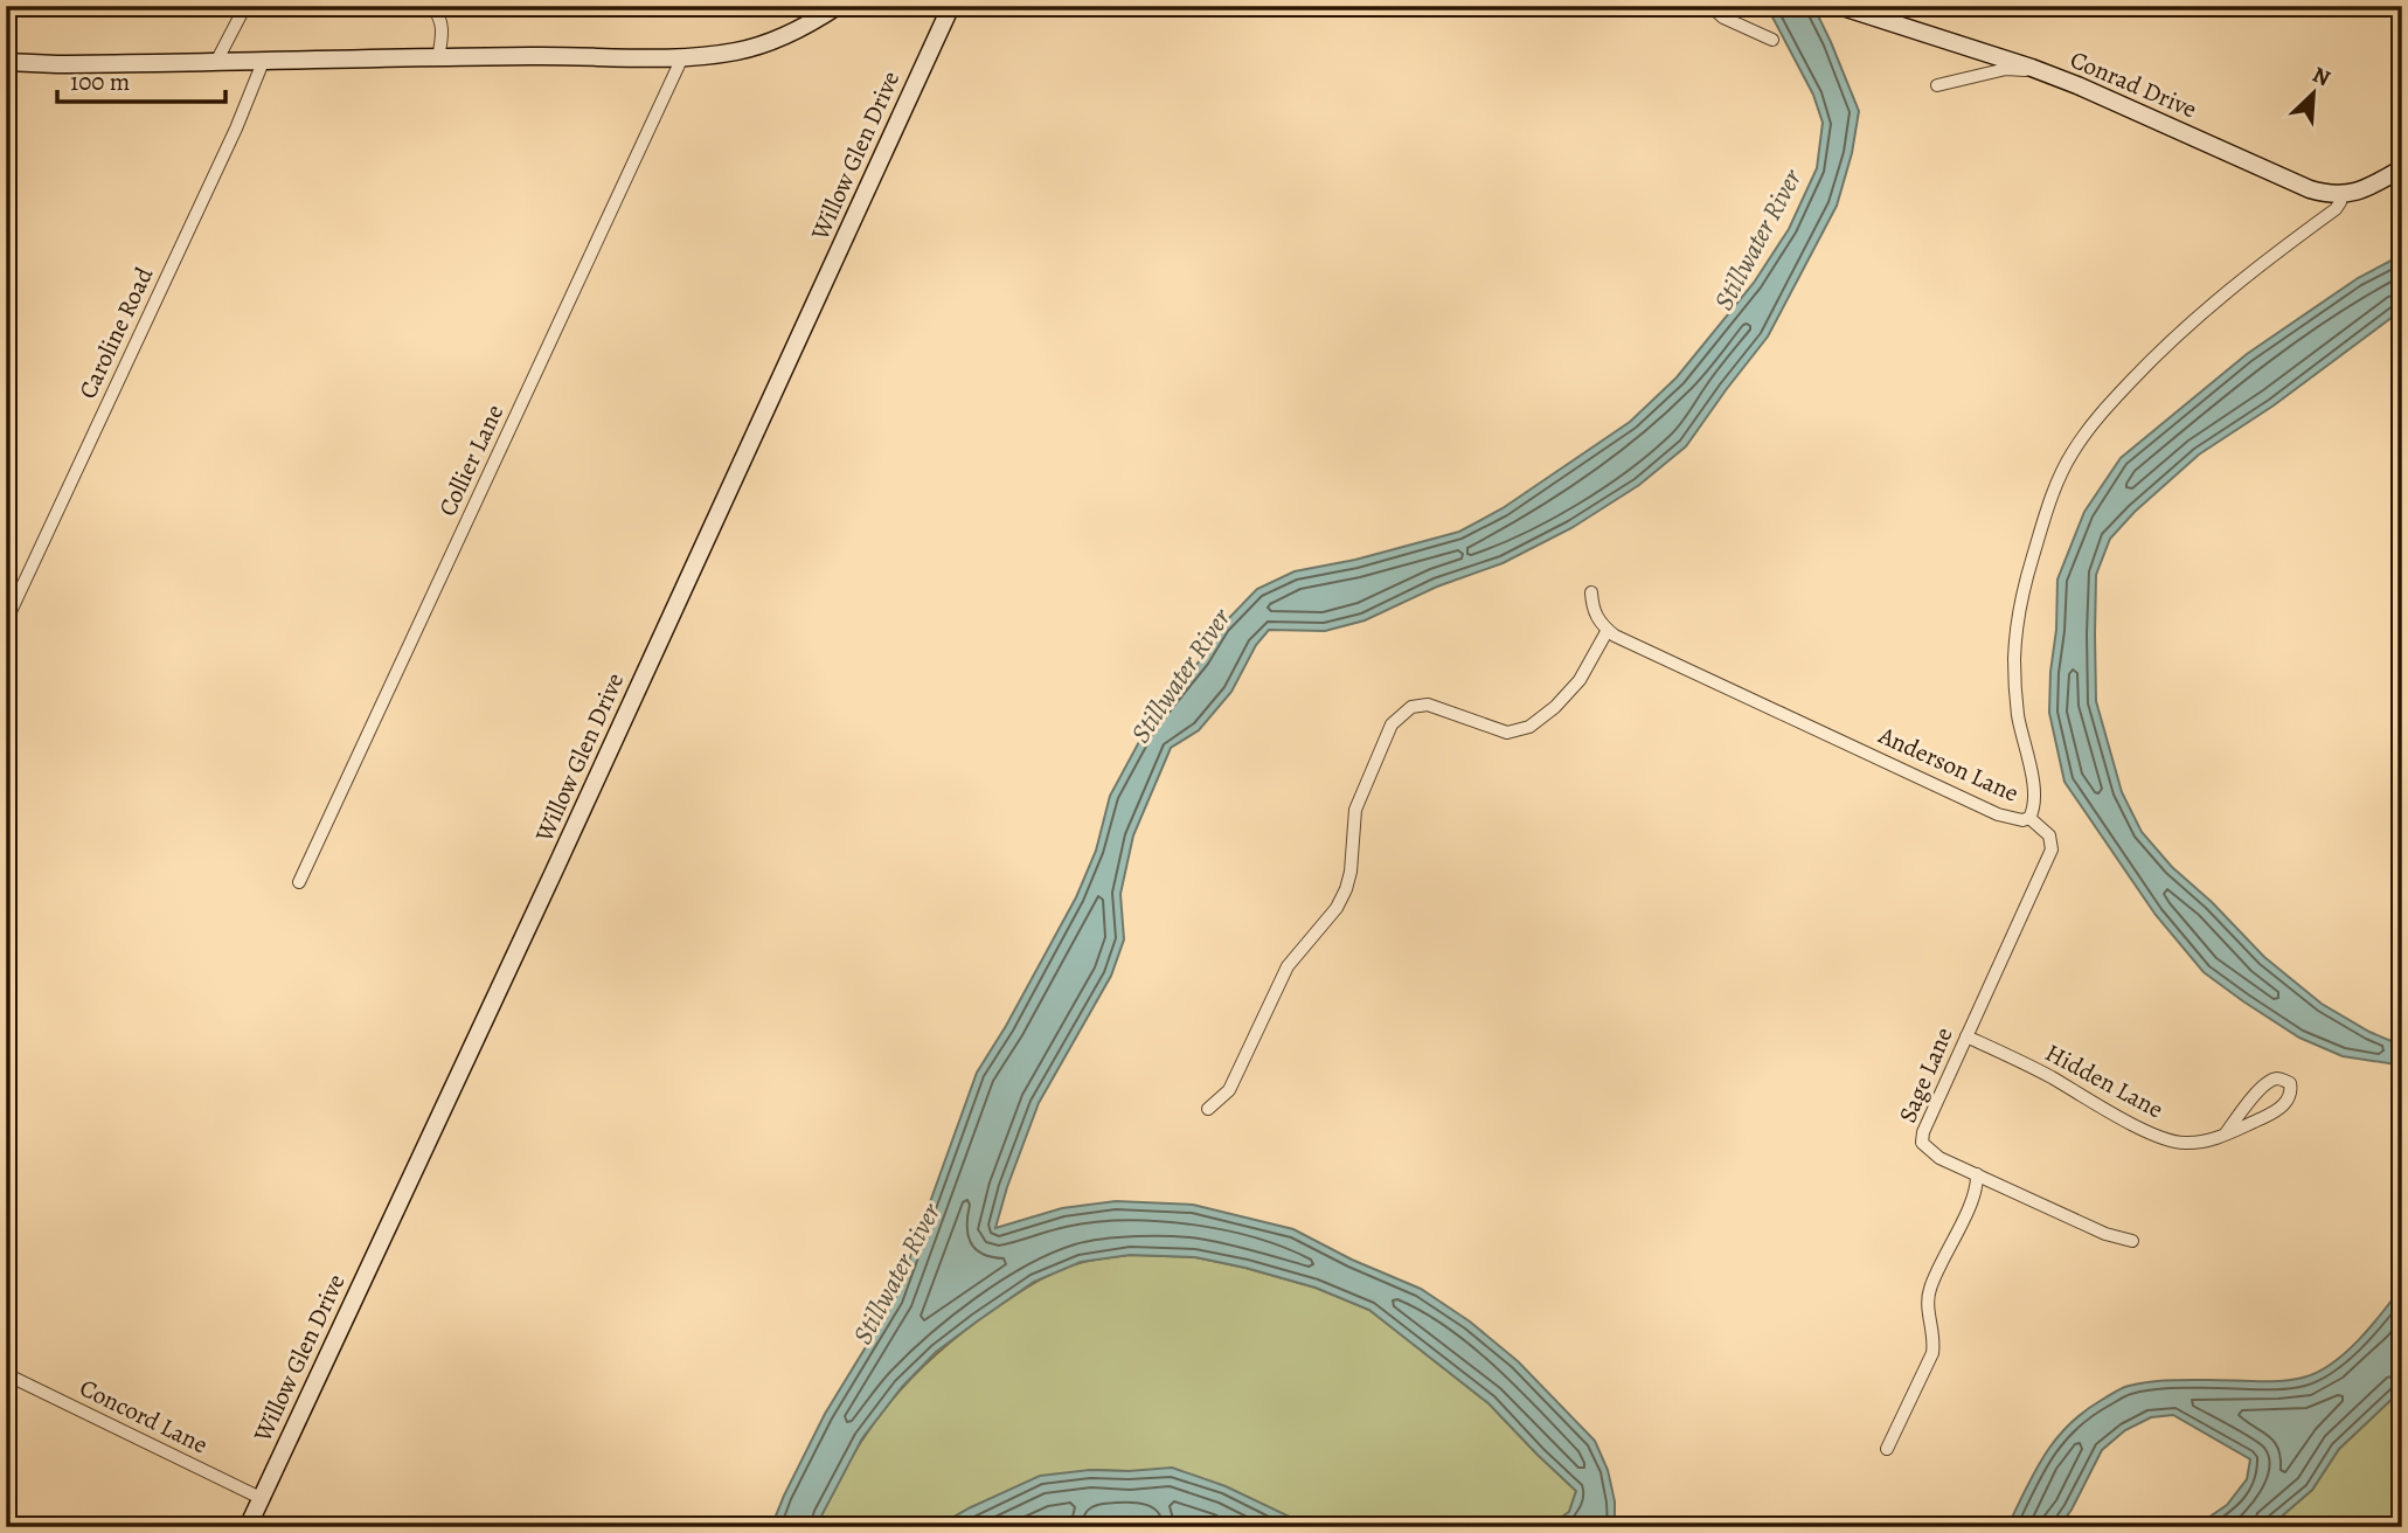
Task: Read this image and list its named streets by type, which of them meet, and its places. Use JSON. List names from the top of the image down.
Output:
{
  "streets": {
    "main road": ["Conrad Drive", "Willow Glen Drive"],
    "street": [
      "Caroline Road",
      "Collier Lane",
      "Anderson Lane",
      "Sage Lane",
      "Hidden Lane",
      "Concord Lane"
    ]
  },
  "crossings": [
    ["Conrad Drive", "Anderson Lane"],
    ["Willow Glen Drive", "Concord Lane"],
    ["Anderson Lane", "Sage Lane"],
    ["Sage Lane", "Hidden Lane"]
  ],
  "water": ["Stillwater River"],
  "scale_bar": "100 m",
  "north": "top right"
}
